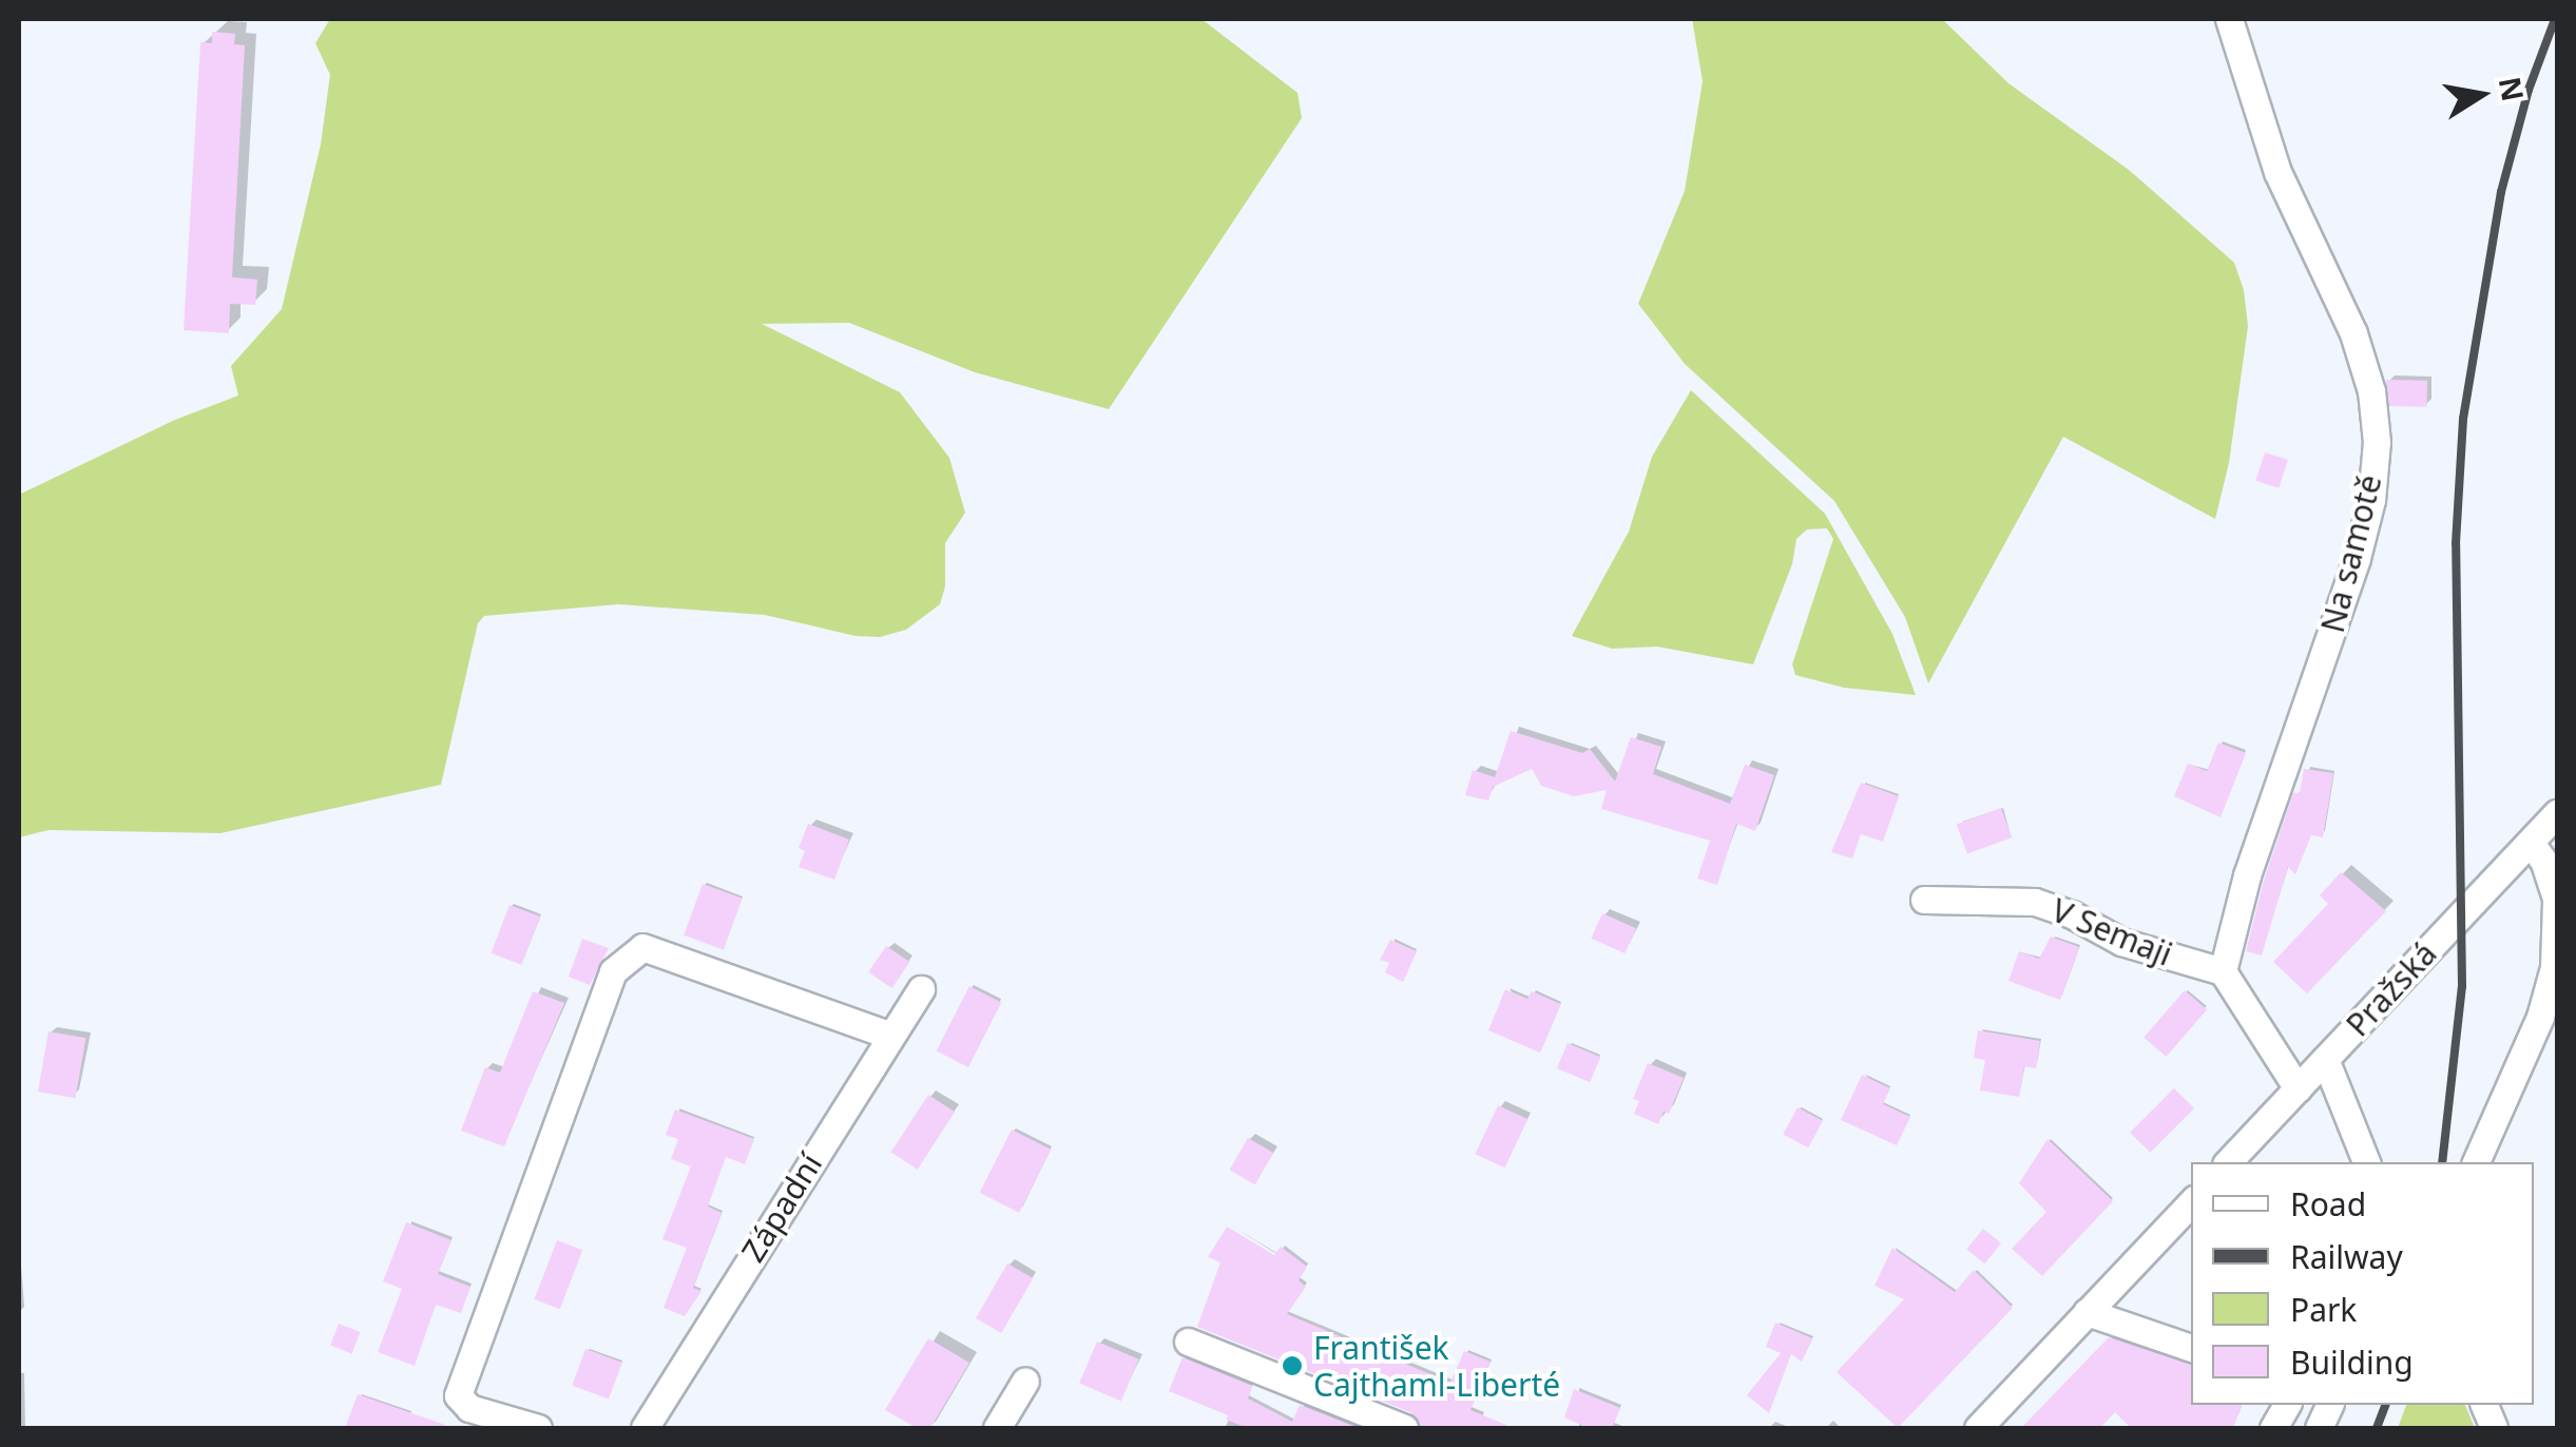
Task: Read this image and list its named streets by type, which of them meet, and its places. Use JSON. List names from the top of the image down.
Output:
{
  "streets": {
    "street": [
      "Na samotě",
      "V Semaji",
      "Pražská",
      "Západní"
    ]
  },
  "crossings": [
    ["Na samotě", "V Semaji"]
  ],
  "places": ["František Cajthaml-Liberté"],
  "legend": [
    "Road",
    "Railway",
    "Park",
    "Building"
  ],
  "north": "right"
}
